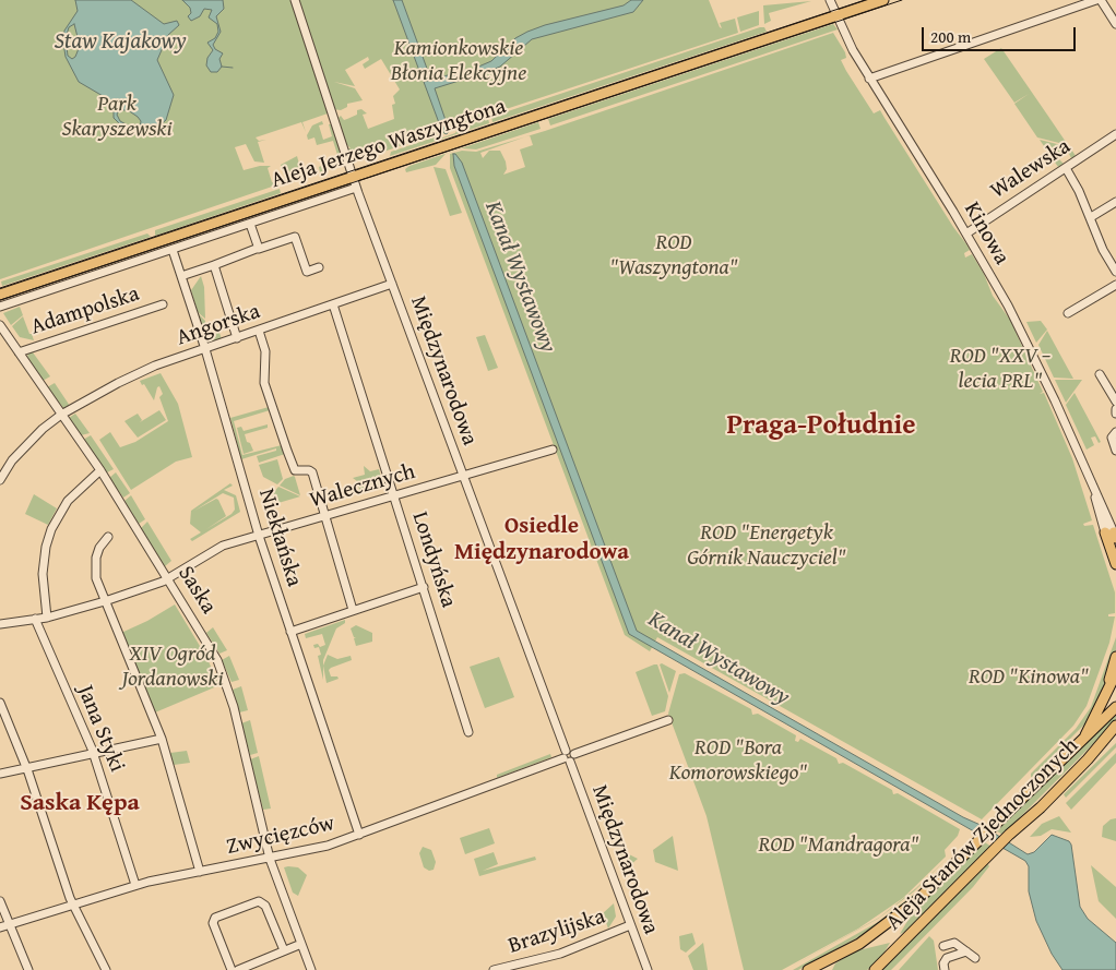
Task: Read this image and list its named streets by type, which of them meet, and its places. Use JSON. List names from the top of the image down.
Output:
{
  "streets": {
    "main road": ["Aleja Jerzego Waszyngtona", "Aleja Stanów Zjednoczonych"],
    "street": [
      "Walewska",
      "Kinowa",
      "Adampolska",
      "Angorska",
      "Międzynarodowa",
      "Walecznych",
      "Niekłańska",
      "Londyńska",
      "Saska",
      "Jana Styki",
      "Zwycięzców",
      "Brazylijska"
    ]
  },
  "crossings": [
    ["Aleja Jerzego Waszyngtona", "Kinowa"],
    ["Aleja Jerzego Waszyngtona", "Międzynarodowa"],
    ["Aleja Jerzego Waszyngtona", "Niekłańska"],
    ["Walewska", "Kinowa"],
    ["Adampolska", "Saska"],
    ["Angorska", "Międzynarodowa"],
    ["Angorska", "Niekłańska"],
    ["Angorska", "Londyńska"],
    ["Angorska", "Saska"],
    ["Międzynarodowa", "Walecznych"],
    ["Międzynarodowa", "Zwycięzców"],
    ["Międzynarodowa", "Brazylijska"],
    ["Walecznych", "Niekłańska"],
    ["Walecznych", "Londyńska"],
    ["Walecznych", "Saska"],
    ["Walecznych", "Jana Styki"],
    ["Niekłańska", "Zwycięzców"],
    ["Saska", "Zwycięzców"],
    ["Jana Styki", "Zwycięzców"]
  ],
  "districts": ["Praga-Południe", "Osiedle Międzynarodowa", "Saska Kępa"],
  "water": ["Staw Kajakowy", "Kanał Wystawowy"],
  "parks": [
    "Kamionkowskie Błonia Elekcyjne",
    "Park Skaryszewski",
    "ROD \"Waszyngtona\"",
    "ROD \"XXV – lecia PRL\"",
    "ROD \"Energetyk Górnik Nauczyciel\"",
    "XIV Ogród Jordanowski",
    "ROD \"Kinowa\"",
    "ROD \"Bora Komorowskiego\"",
    "ROD \"Mandragora\""
  ],
  "scale_bar": "200 m"
}
